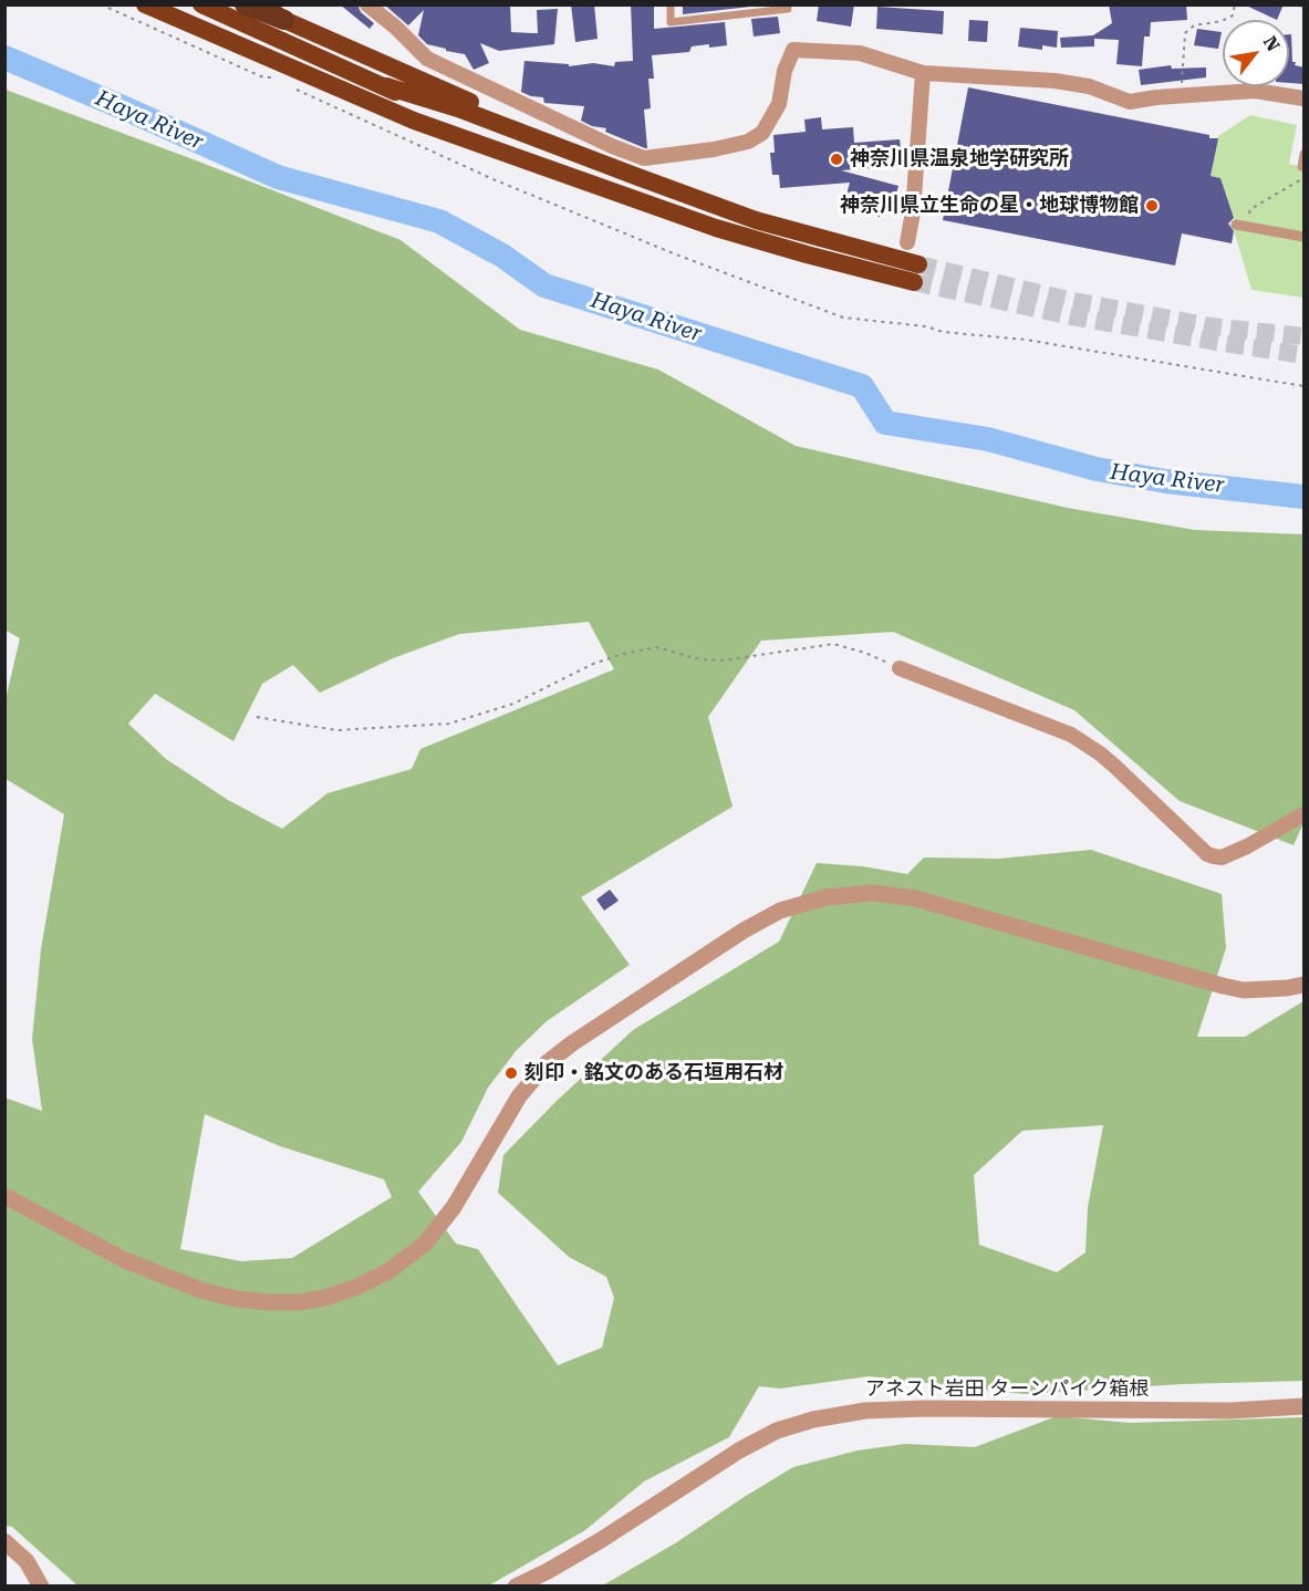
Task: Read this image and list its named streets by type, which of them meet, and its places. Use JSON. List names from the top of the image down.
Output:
{
  "streets": {
    "street": ["アネスト岩田 ターンパイク箱根"]
  },
  "water": ["Haya River"],
  "places": ["神奈川県温泉地学研究所", "神奈川県立生命の星・地球博物館", "刻印・銘文のある石垣用石材"],
  "north": "top right"
}
